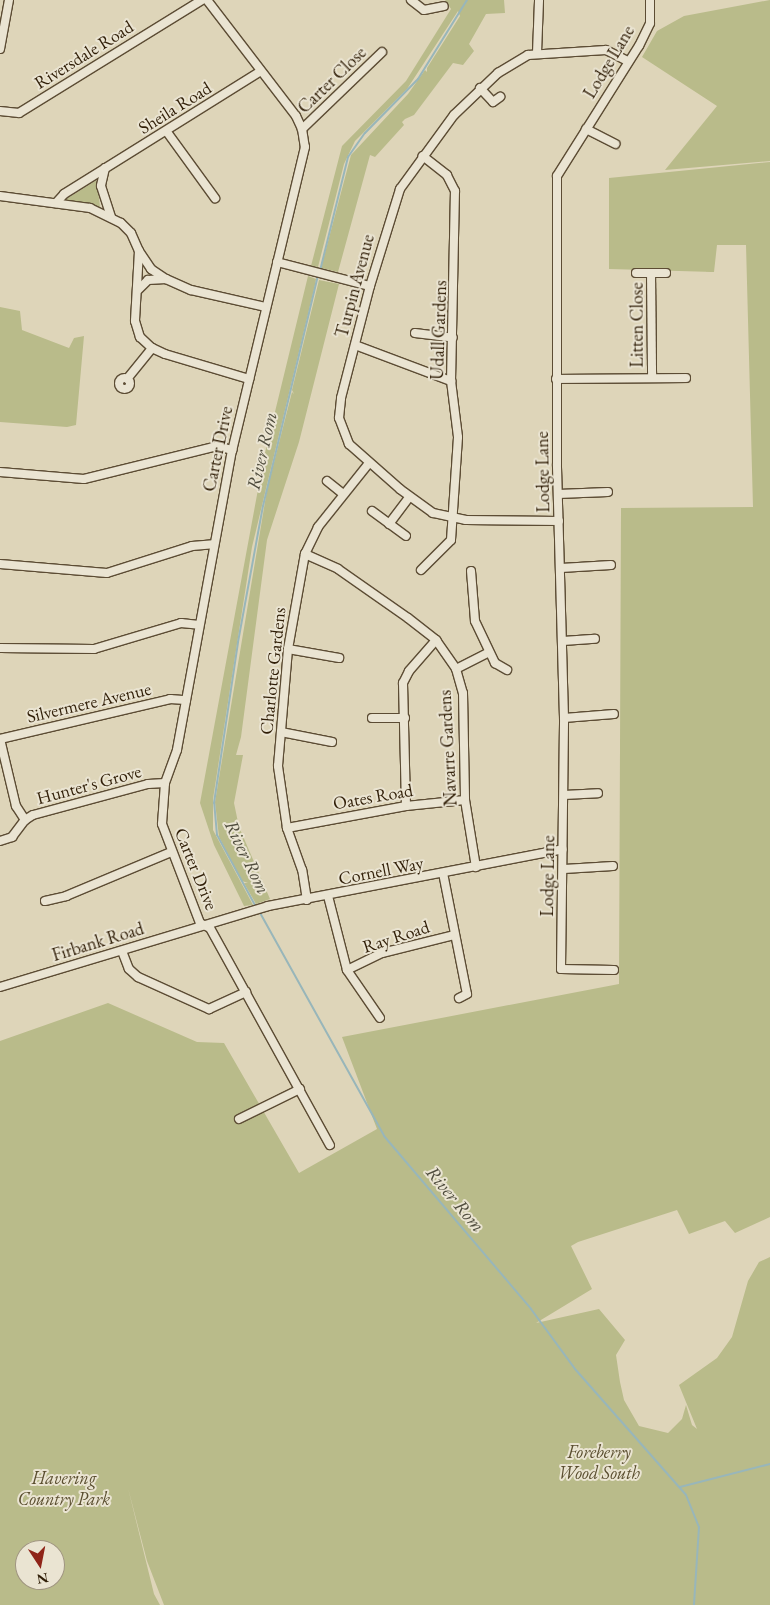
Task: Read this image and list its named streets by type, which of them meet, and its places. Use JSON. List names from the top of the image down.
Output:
{
  "streets": {
    "street": [
      "Riversdale Road",
      "Lodge Lane",
      "Carter Close",
      "Sheila Road",
      "Turpin Avenue",
      "Litten Close",
      "Udall Gardens",
      "Carter Drive",
      "Charlotte Gardens",
      "Silvermere Avenue",
      "Navarre Gardens",
      "Hunter's Grove",
      "Oates Road",
      "Cornell Way",
      "Ray Road",
      "Firbank Road"
    ]
  },
  "crossings": [
    ["Lodge Lane", "Turpin Avenue"],
    ["Lodge Lane", "Litten Close"],
    ["Lodge Lane", "Cornell Way"],
    ["Carter Close", "Carter Drive"],
    ["Turpin Avenue", "Udall Gardens"],
    ["Turpin Avenue", "Charlotte Gardens"],
    ["Carter Drive", "Silvermere Avenue"],
    ["Carter Drive", "Hunter's Grove"],
    ["Carter Drive", "Cornell Way"],
    ["Carter Drive", "Firbank Road"],
    ["Charlotte Gardens", "Navarre Gardens"],
    ["Charlotte Gardens", "Oates Road"],
    ["Charlotte Gardens", "Cornell Way"],
    ["Navarre Gardens", "Oates Road"],
    ["Navarre Gardens", "Cornell Way"],
    ["Cornell Way", "Firbank Road"]
  ],
  "water": ["River Rom"],
  "parks": ["Foreberry Wood South", "Havering Country Park"],
  "north": "bottom"
}
